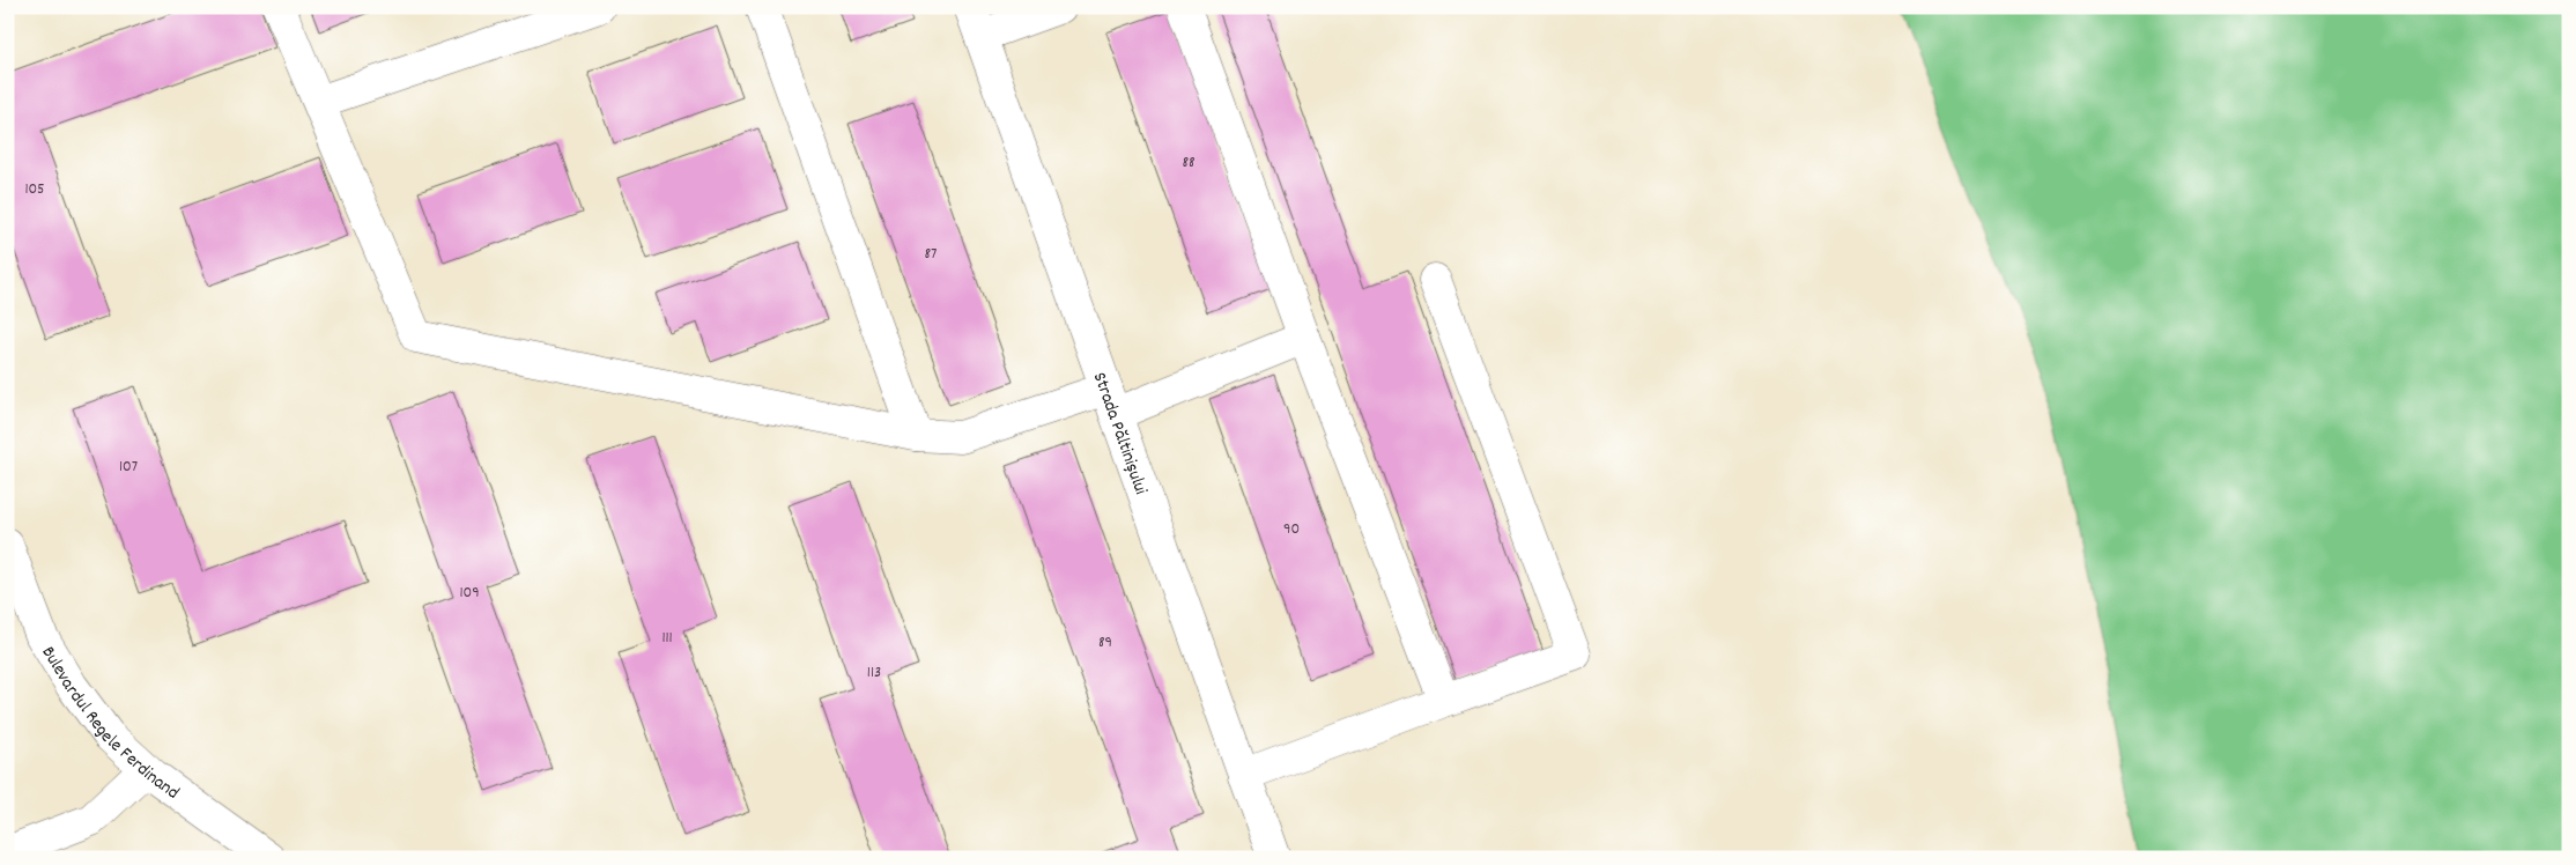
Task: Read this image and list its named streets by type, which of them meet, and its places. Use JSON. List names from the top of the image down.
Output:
{
  "streets": {
    "street": ["Strada Păltinișului", "Bulevardul Regele Ferdinand"]
  },
  "house_numbers": [
    "88",
    "105",
    "87",
    "107",
    "90",
    "109",
    "111",
    "89",
    "113"
  ]
}
